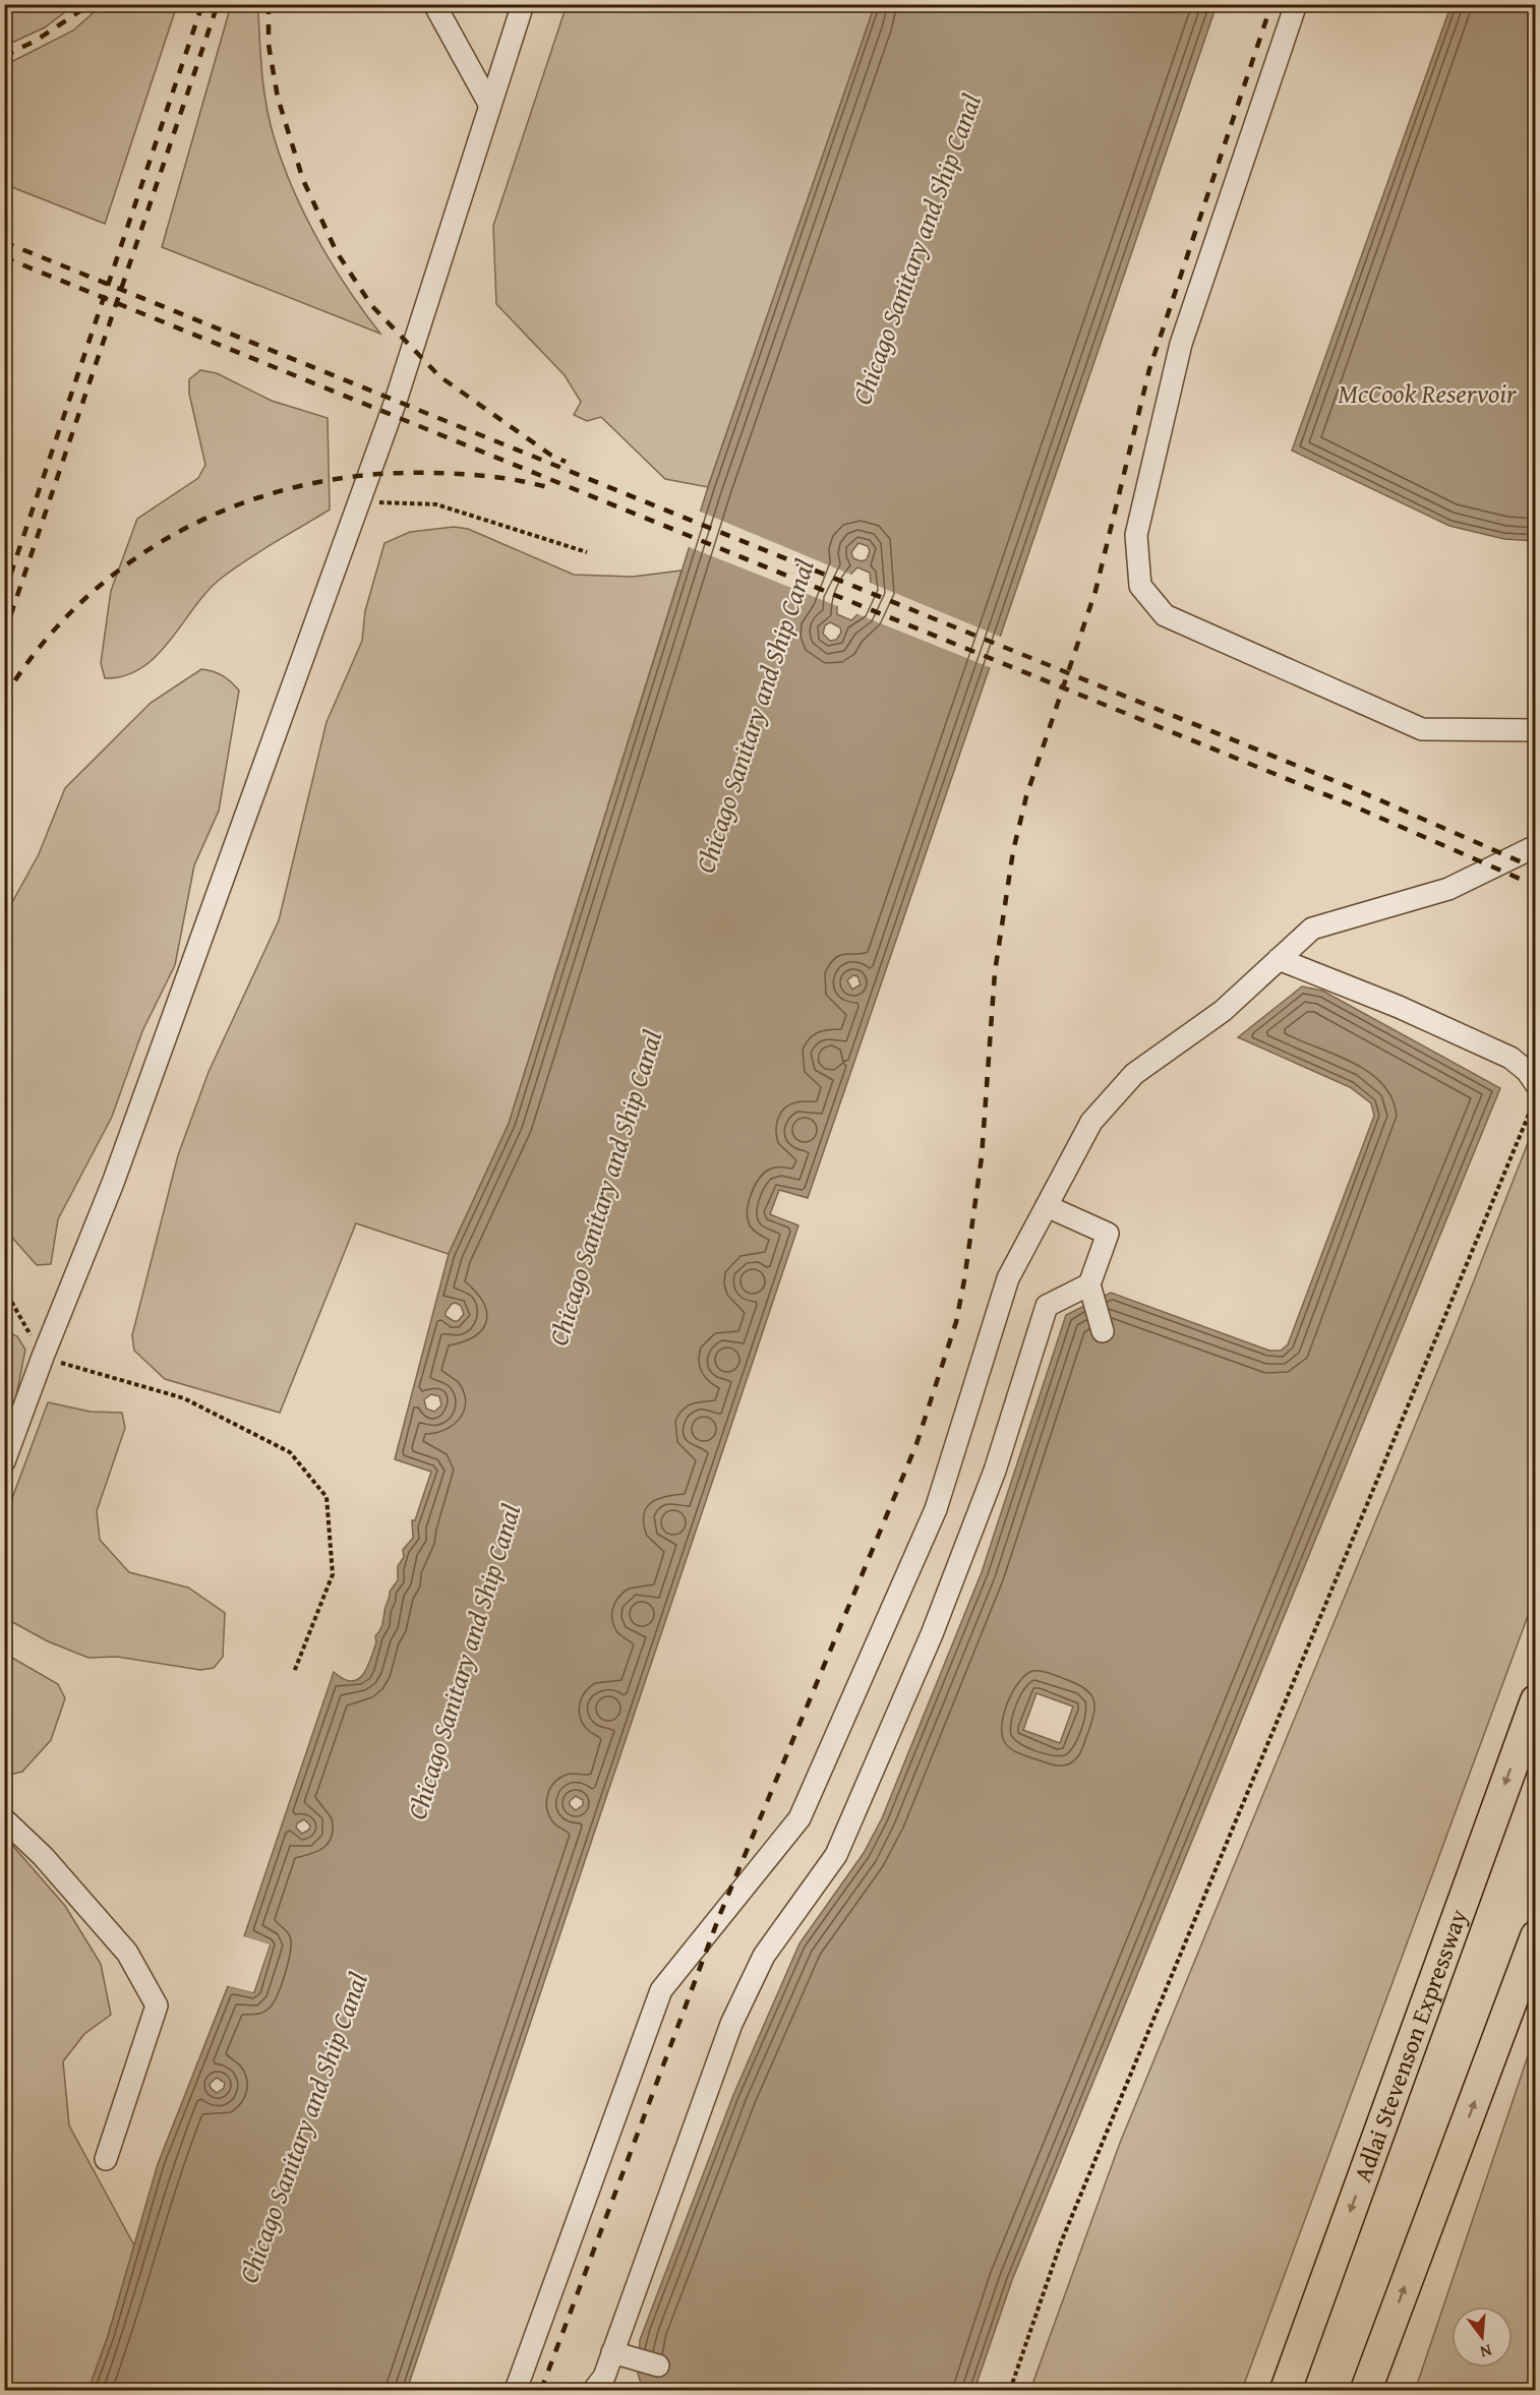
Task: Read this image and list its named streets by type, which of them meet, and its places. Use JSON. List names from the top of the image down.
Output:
{
  "streets": {
    "highway": ["Adlai Stevenson Expressway"]
  },
  "water": ["Chicago Sanitary and Ship Canal", "McCook Reservoir"],
  "north": "bottom"
}
